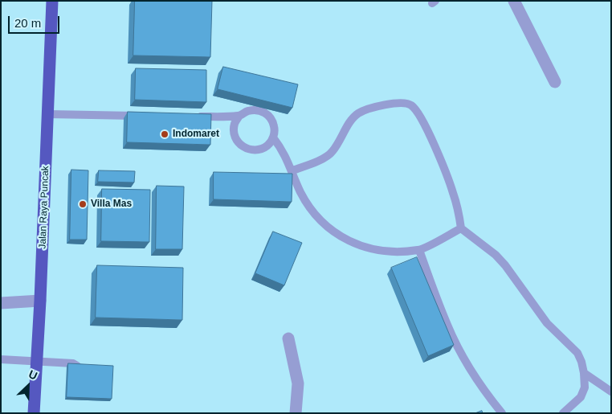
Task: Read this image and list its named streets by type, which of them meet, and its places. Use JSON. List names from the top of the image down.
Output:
{
  "streets": {
    "highway": ["Jalan Raya Puncak"]
  },
  "places": ["Indomaret", "Villa Mas"],
  "scale_bar": "20 m",
  "north": "top right"
}
